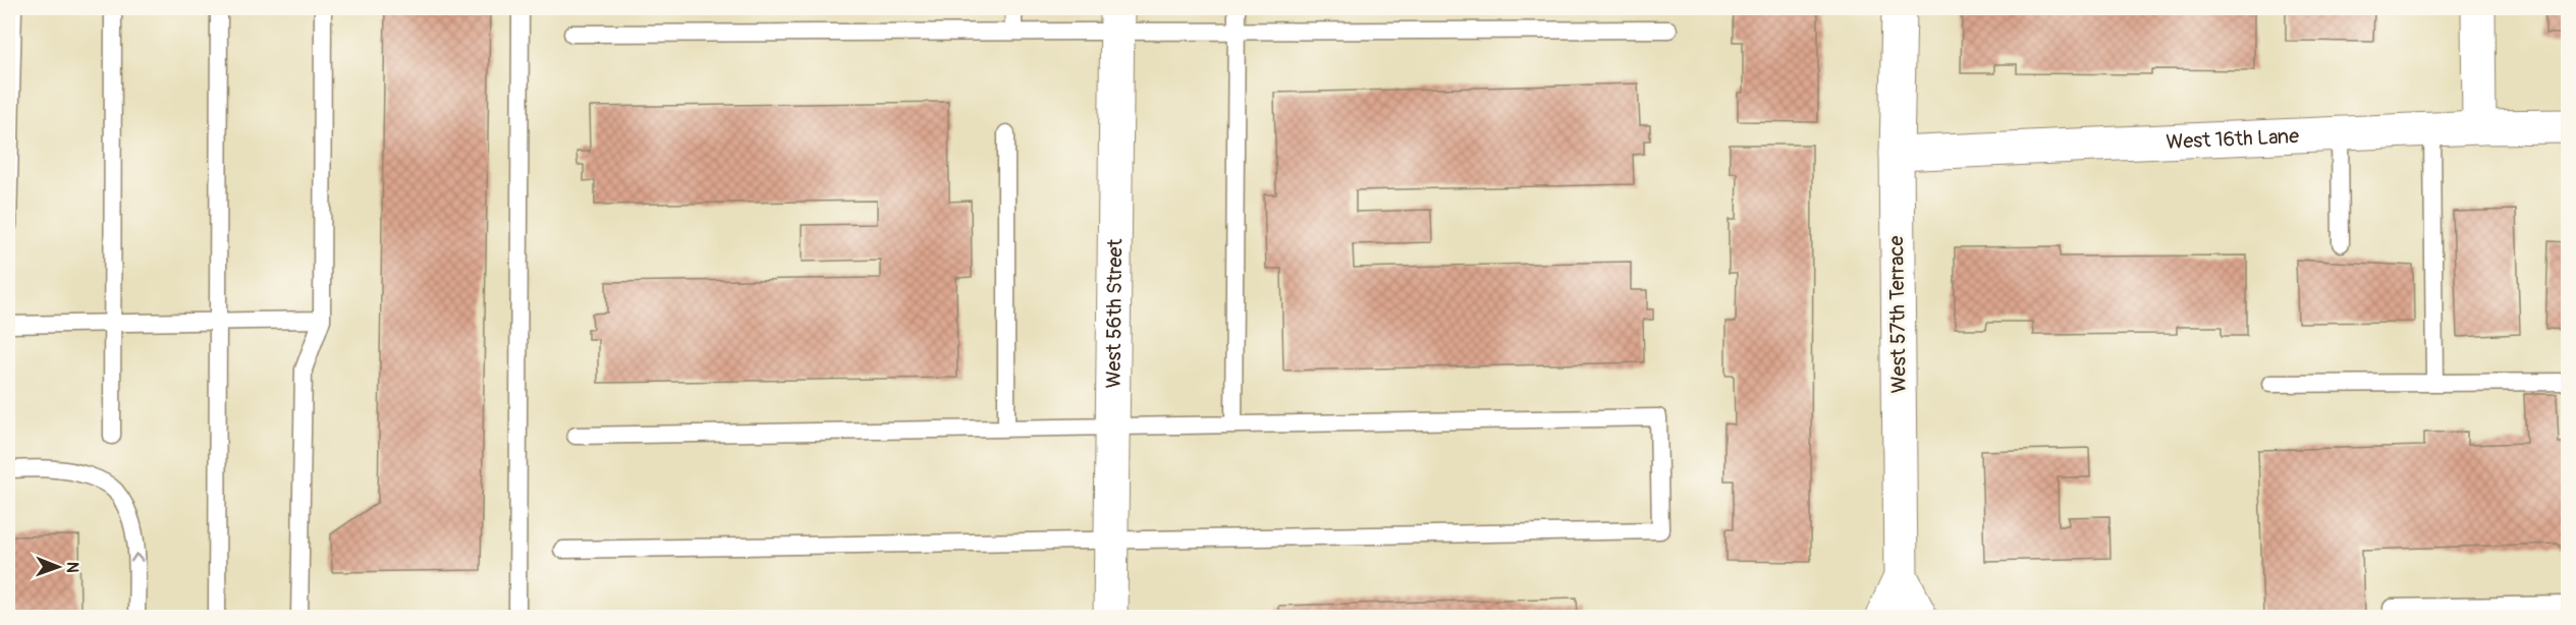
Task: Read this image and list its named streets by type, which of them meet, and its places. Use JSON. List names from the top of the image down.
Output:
{
  "streets": {
    "street": ["West 16th Lane", "West 56th Street", "West 57th Terrace"]
  },
  "crossings": [
    ["West 16th Lane", "West 57th Terrace"]
  ],
  "north": "right"
}
